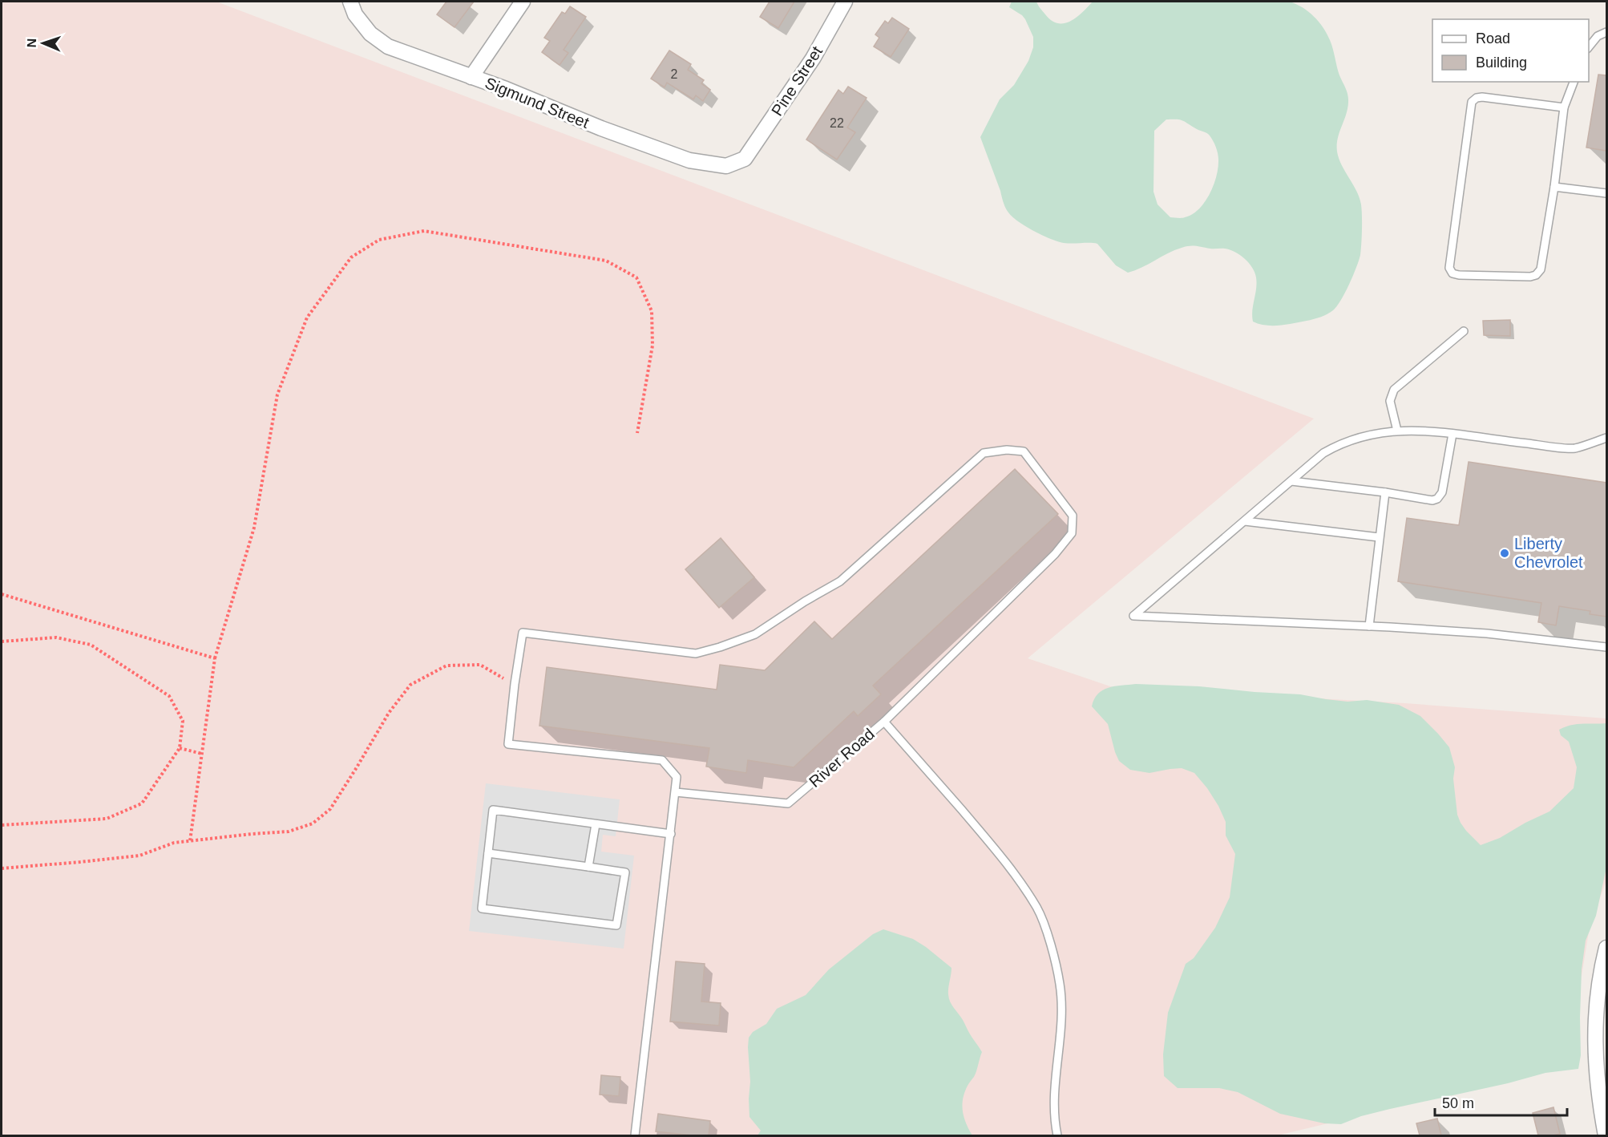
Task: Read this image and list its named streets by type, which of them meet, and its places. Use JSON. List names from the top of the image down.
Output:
{
  "streets": {
    "street": ["Pine Street", "Sigmund Street"],
    "lane": ["River Road"]
  },
  "crossings": [
    ["Pine Street", "Sigmund Street"]
  ],
  "places": ["Liberty Chevrolet"],
  "house_numbers": ["2", "22"],
  "legend": ["Road", "Building"],
  "scale_bar": "50 m",
  "north": "left"
}
